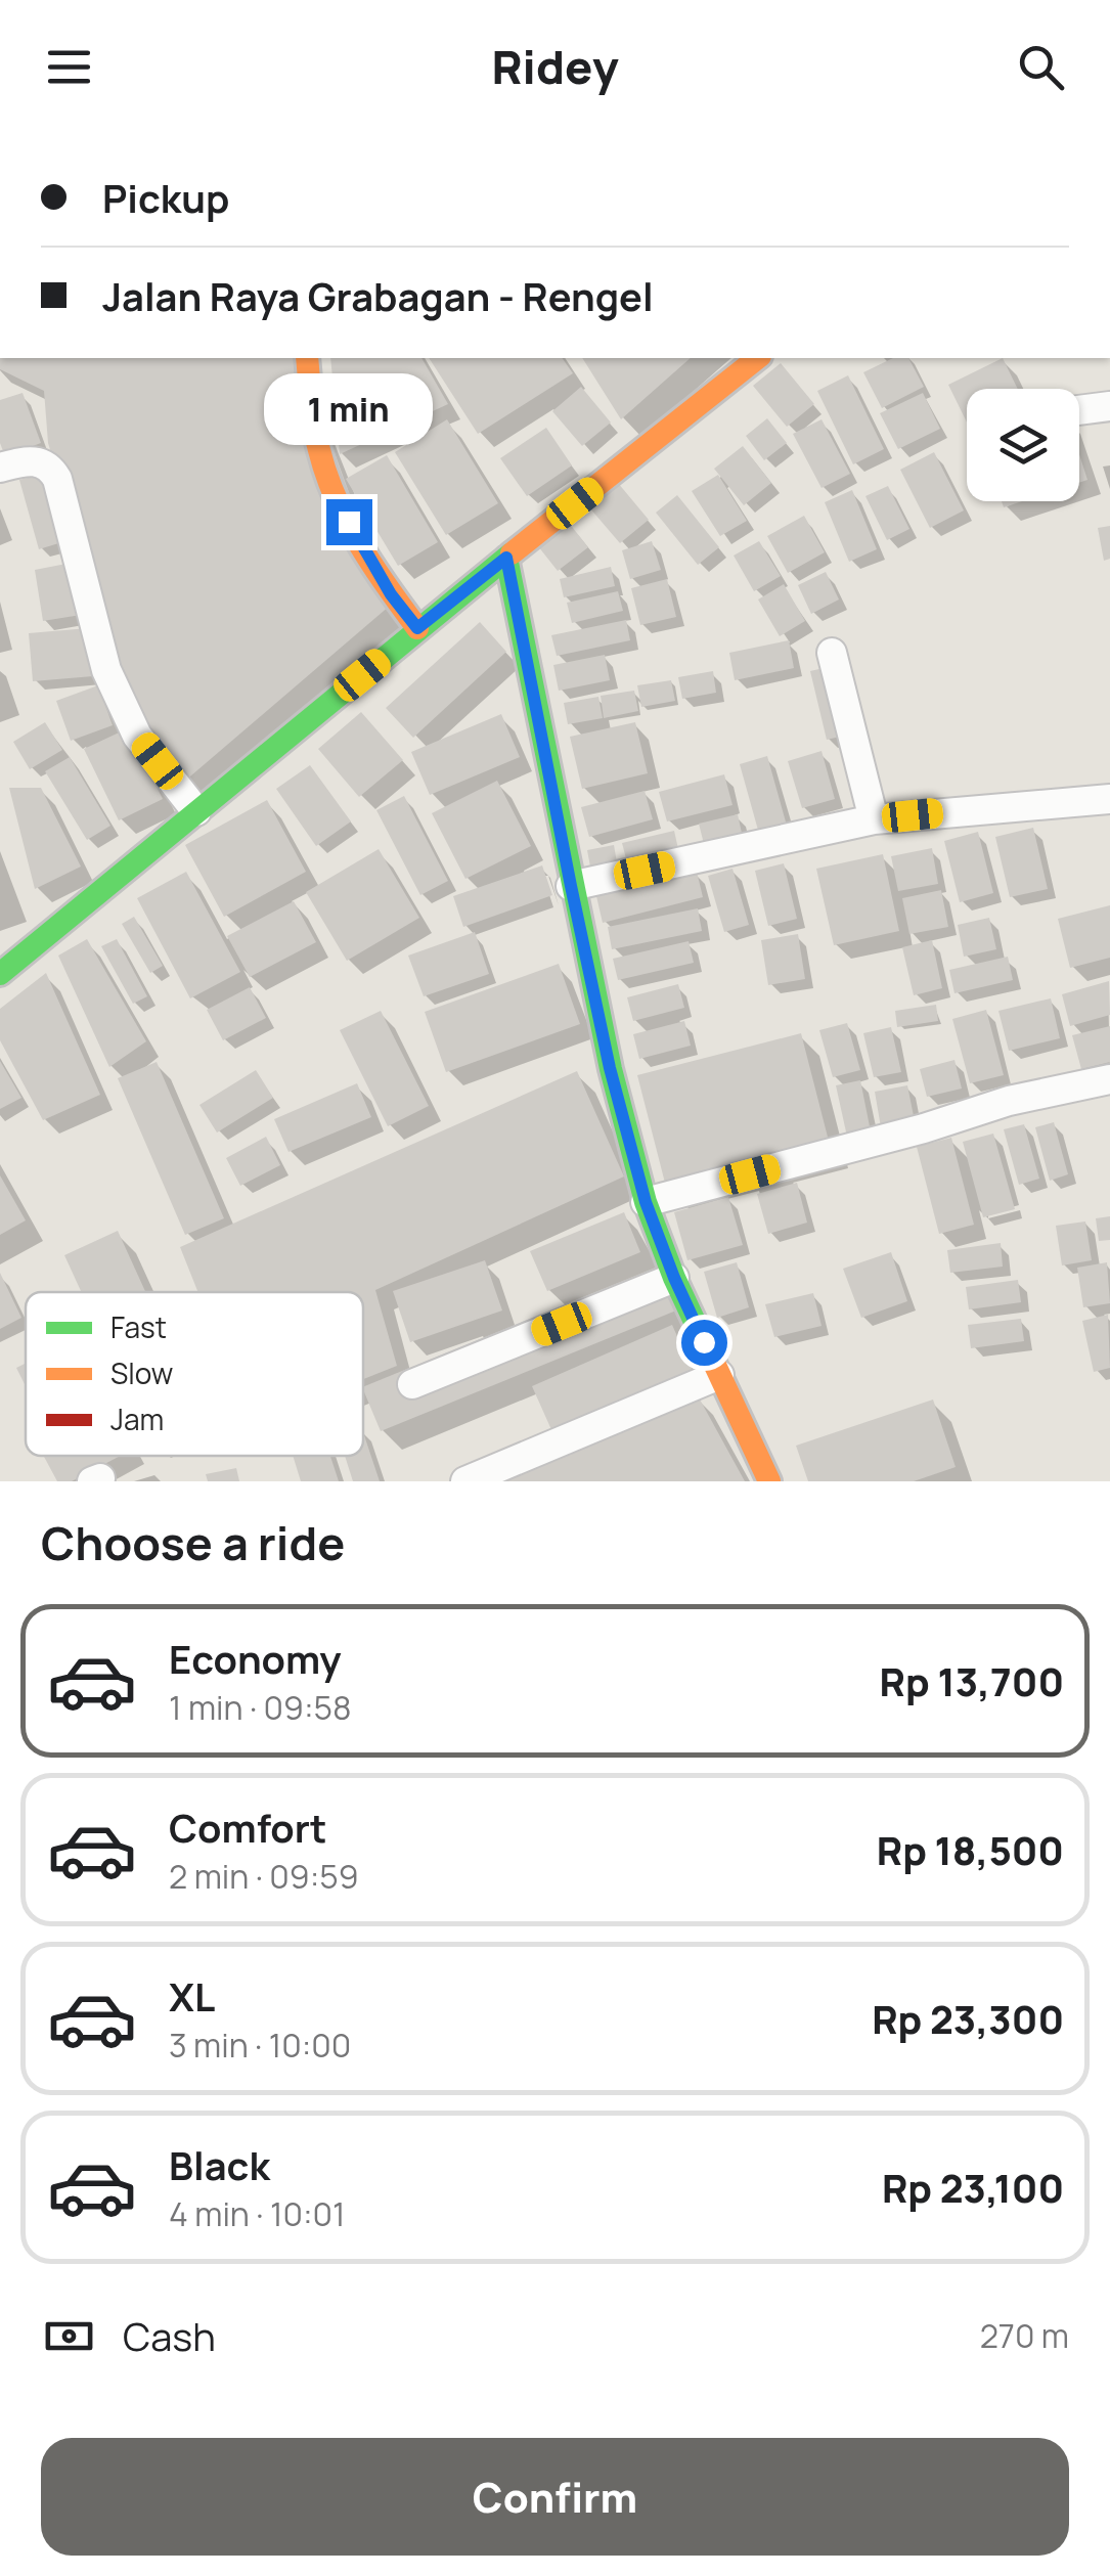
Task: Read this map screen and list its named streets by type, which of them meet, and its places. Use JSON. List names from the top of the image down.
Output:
{
  "legend": ["Fast", "Slow", "Jam"],
  "page": {
    "header": "Ridey",
    "banner": ["Pickup", "Jalan Raya Grabagan - Rengel"],
    "bubble": "1 min",
    "heading": "Choose a ride",
    "list": [
      {
        "name": "Economy",
        "note": "1 min · 09:58",
        "value": "Rp 13,700"
      },
      {
        "name": "Comfort",
        "note": "2 min · 09:59",
        "value": "Rp 18,500"
      },
      {
        "name": "XL",
        "note": "3 min · 10:00",
        "value": "Rp 23,300"
      },
      {
        "name": "Black",
        "note": "4 min · 10:01",
        "value": "Rp 23,100"
      }
    ],
    "pay": ["Cash", "270 m"],
    "buttons": "Confirm"
  }
}
